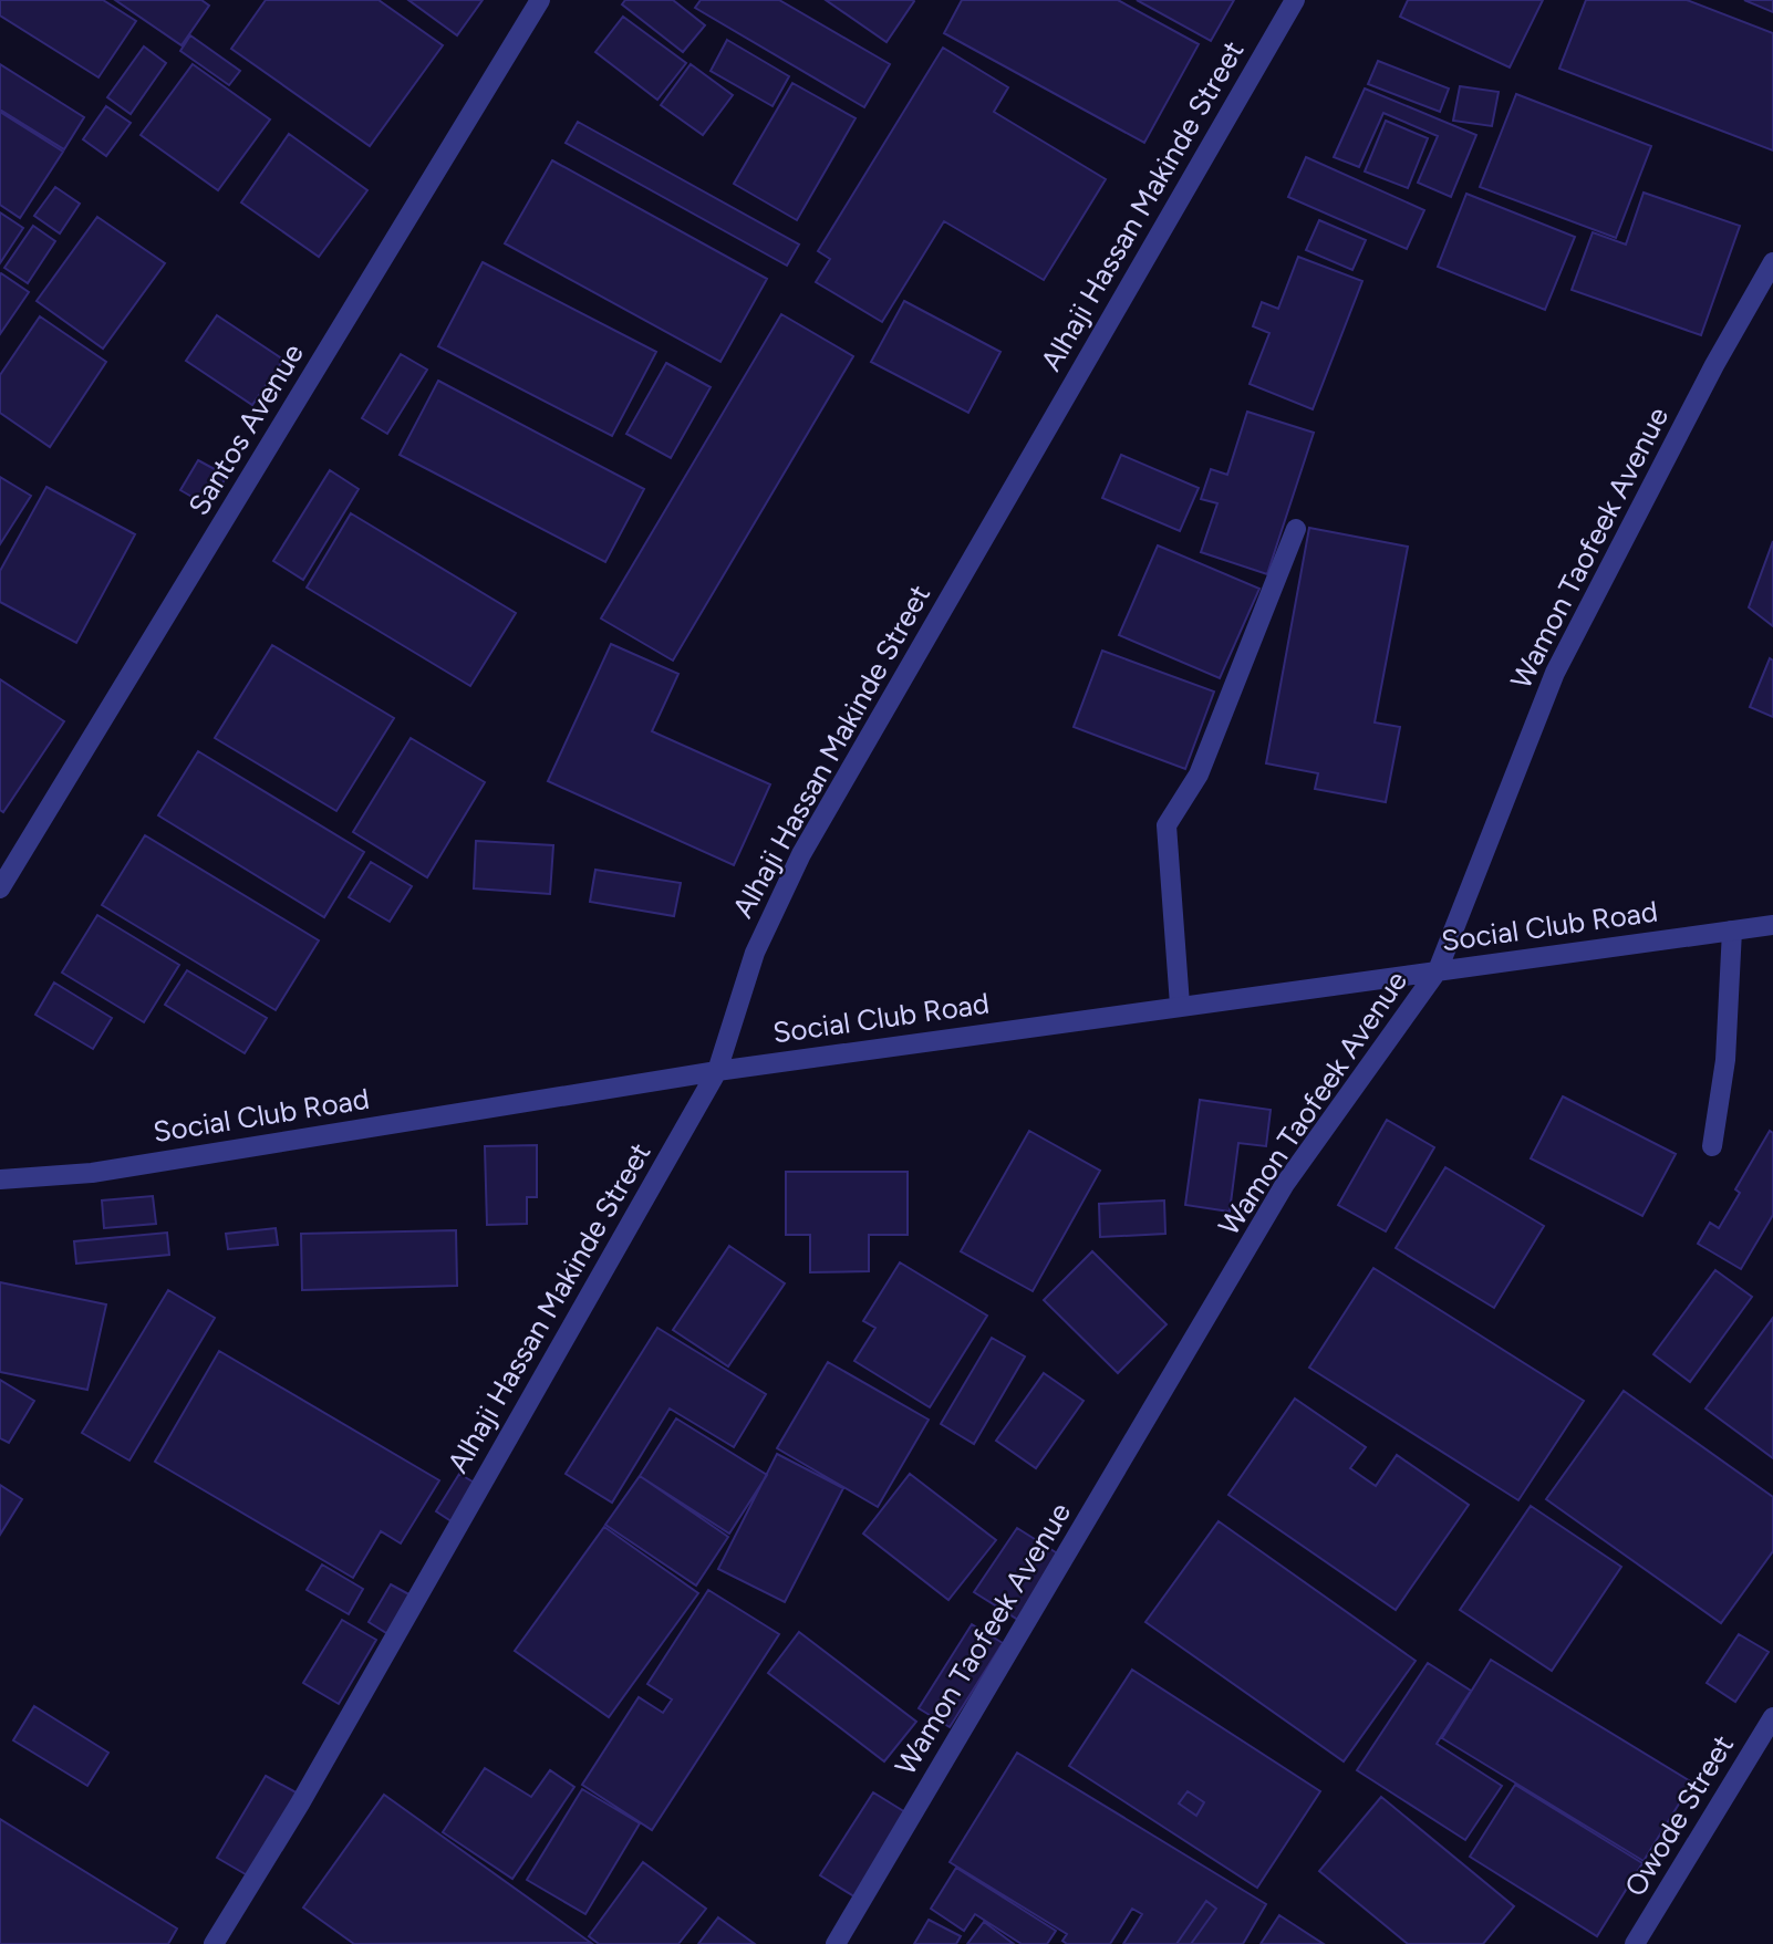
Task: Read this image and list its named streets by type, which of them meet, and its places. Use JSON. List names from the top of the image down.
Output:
{
  "streets": {
    "street": [
      "Alhaji Hassan Makinde Street",
      "Santos Avenue",
      "Wamon Taofeek Avenue",
      "Social Club Road",
      "Owode Street"
    ]
  },
  "crossings": [
    ["Alhaji Hassan Makinde Street", "Social Club Road"],
    ["Wamon Taofeek Avenue", "Social Club Road"]
  ]
}
